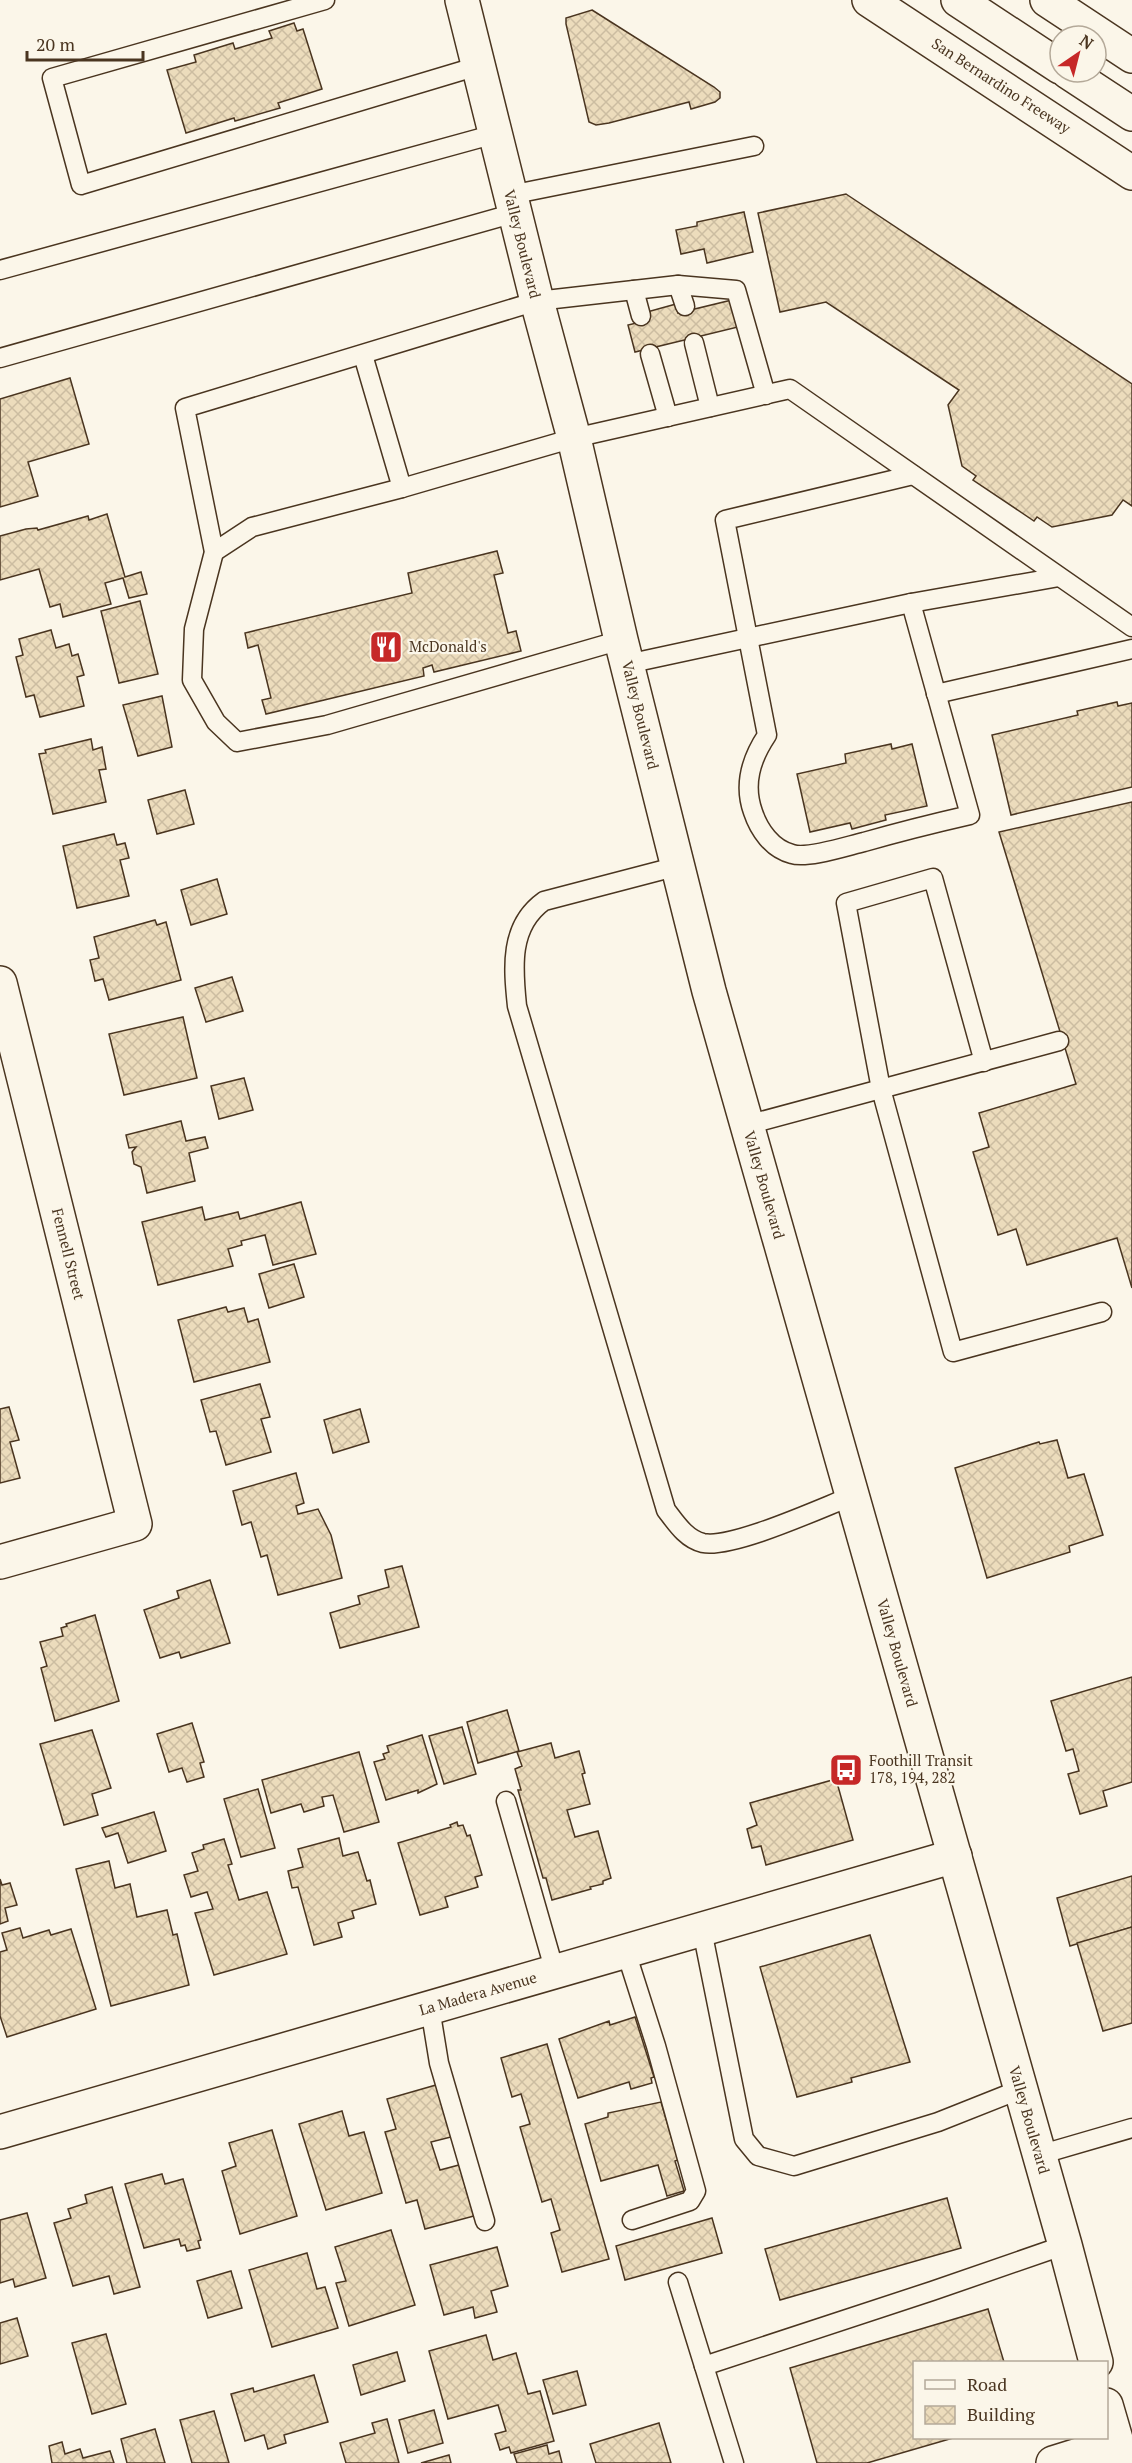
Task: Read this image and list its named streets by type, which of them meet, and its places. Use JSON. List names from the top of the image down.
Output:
{
  "streets": {
    "main road": [
      "San Bernardino Freeway",
      "Valley Boulevard",
      "Fennell Street",
      "La Madera Avenue"
    ]
  },
  "crossings": [
    ["Valley Boulevard", "La Madera Avenue"]
  ],
  "places": {
    "restaurant": ["McDonald's"],
    "bus stop": ["Foothill Transit 178, 194, 282"]
  },
  "legend": ["Road", "Building"],
  "scale_bar": "20 m",
  "north": "top right"
}
